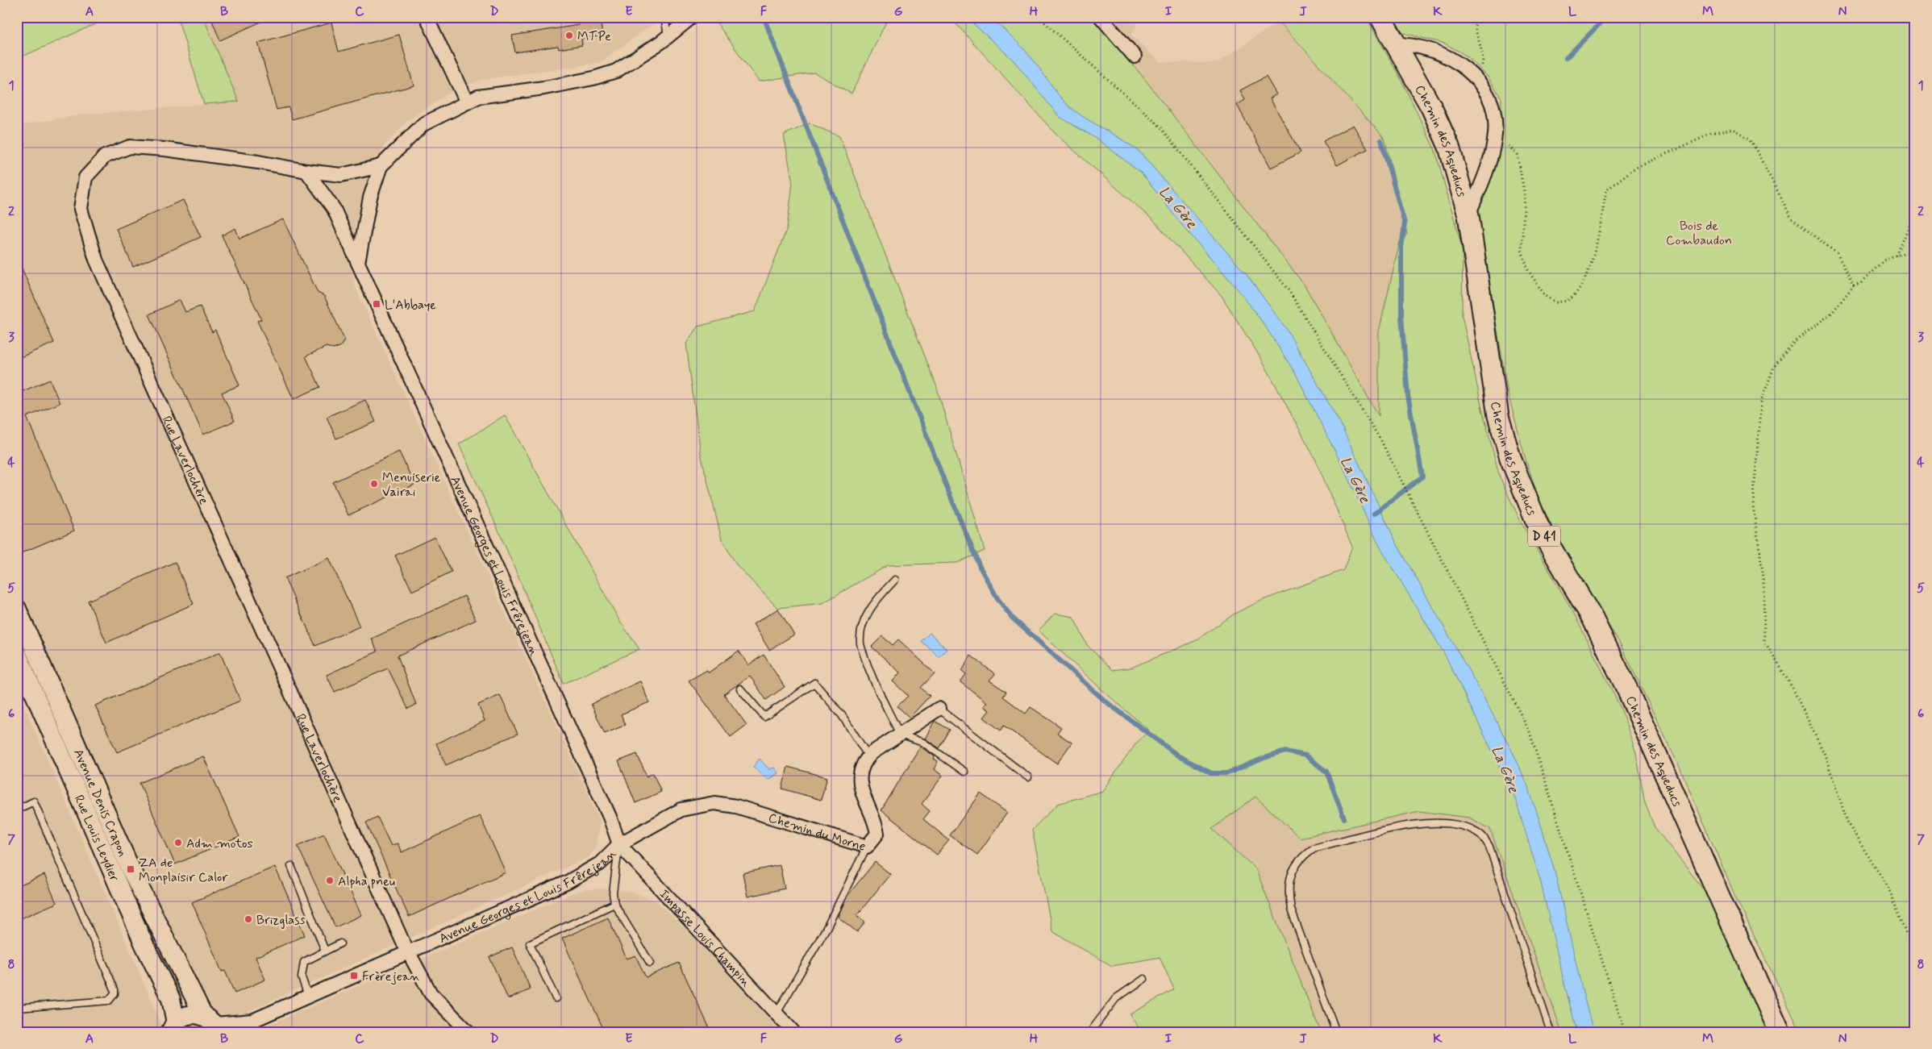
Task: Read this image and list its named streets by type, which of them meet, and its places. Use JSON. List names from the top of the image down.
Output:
{
  "streets": {
    "main road": [
      "Chemin des Aqueducs",
      "D 41",
      "Avenue Denis Crapon",
      "Rue Louis Leydier"
    ],
    "street": [
      "Rue Laverlochère",
      "Avenue Georges et Louis Frêrejean",
      "Chemin du Morne",
      "Impasse Louis Champin"
    ]
  },
  "crossings": [
    ["Rue Laverlochère", "Avenue Georges et Louis Frêrejean"],
    ["Avenue Georges et Louis Frêrejean", "Avenue Denis Crapon"],
    ["Avenue Georges et Louis Frêrejean", "Chemin du Morne"],
    ["Avenue Georges et Louis Frêrejean", "Impasse Louis Champin"],
    ["Chemin du Morne", "Impasse Louis Champin"]
  ],
  "water": ["La Gère"],
  "parks": ["Bois de Combaudon"],
  "places": {
    "other": [
      "MTPe",
      "Menuiserie Vairai",
      "Adm motos",
      "Alpha pneu",
      "Brizglass"
    ],
    "transit": ["L'Abbaye", "ZA de Monplaisir Calor", "Frèrejean"]
  },
  "grid": {
    "columns": [
      "A",
      "B",
      "C",
      "D",
      "E",
      "F",
      "G",
      "H",
      "I",
      "J",
      "K",
      "L",
      "M",
      "N"
    ],
    "rows": [
      "1",
      "2",
      "3",
      "4",
      "5",
      "6",
      "7",
      "8"
    ]
  }
}
